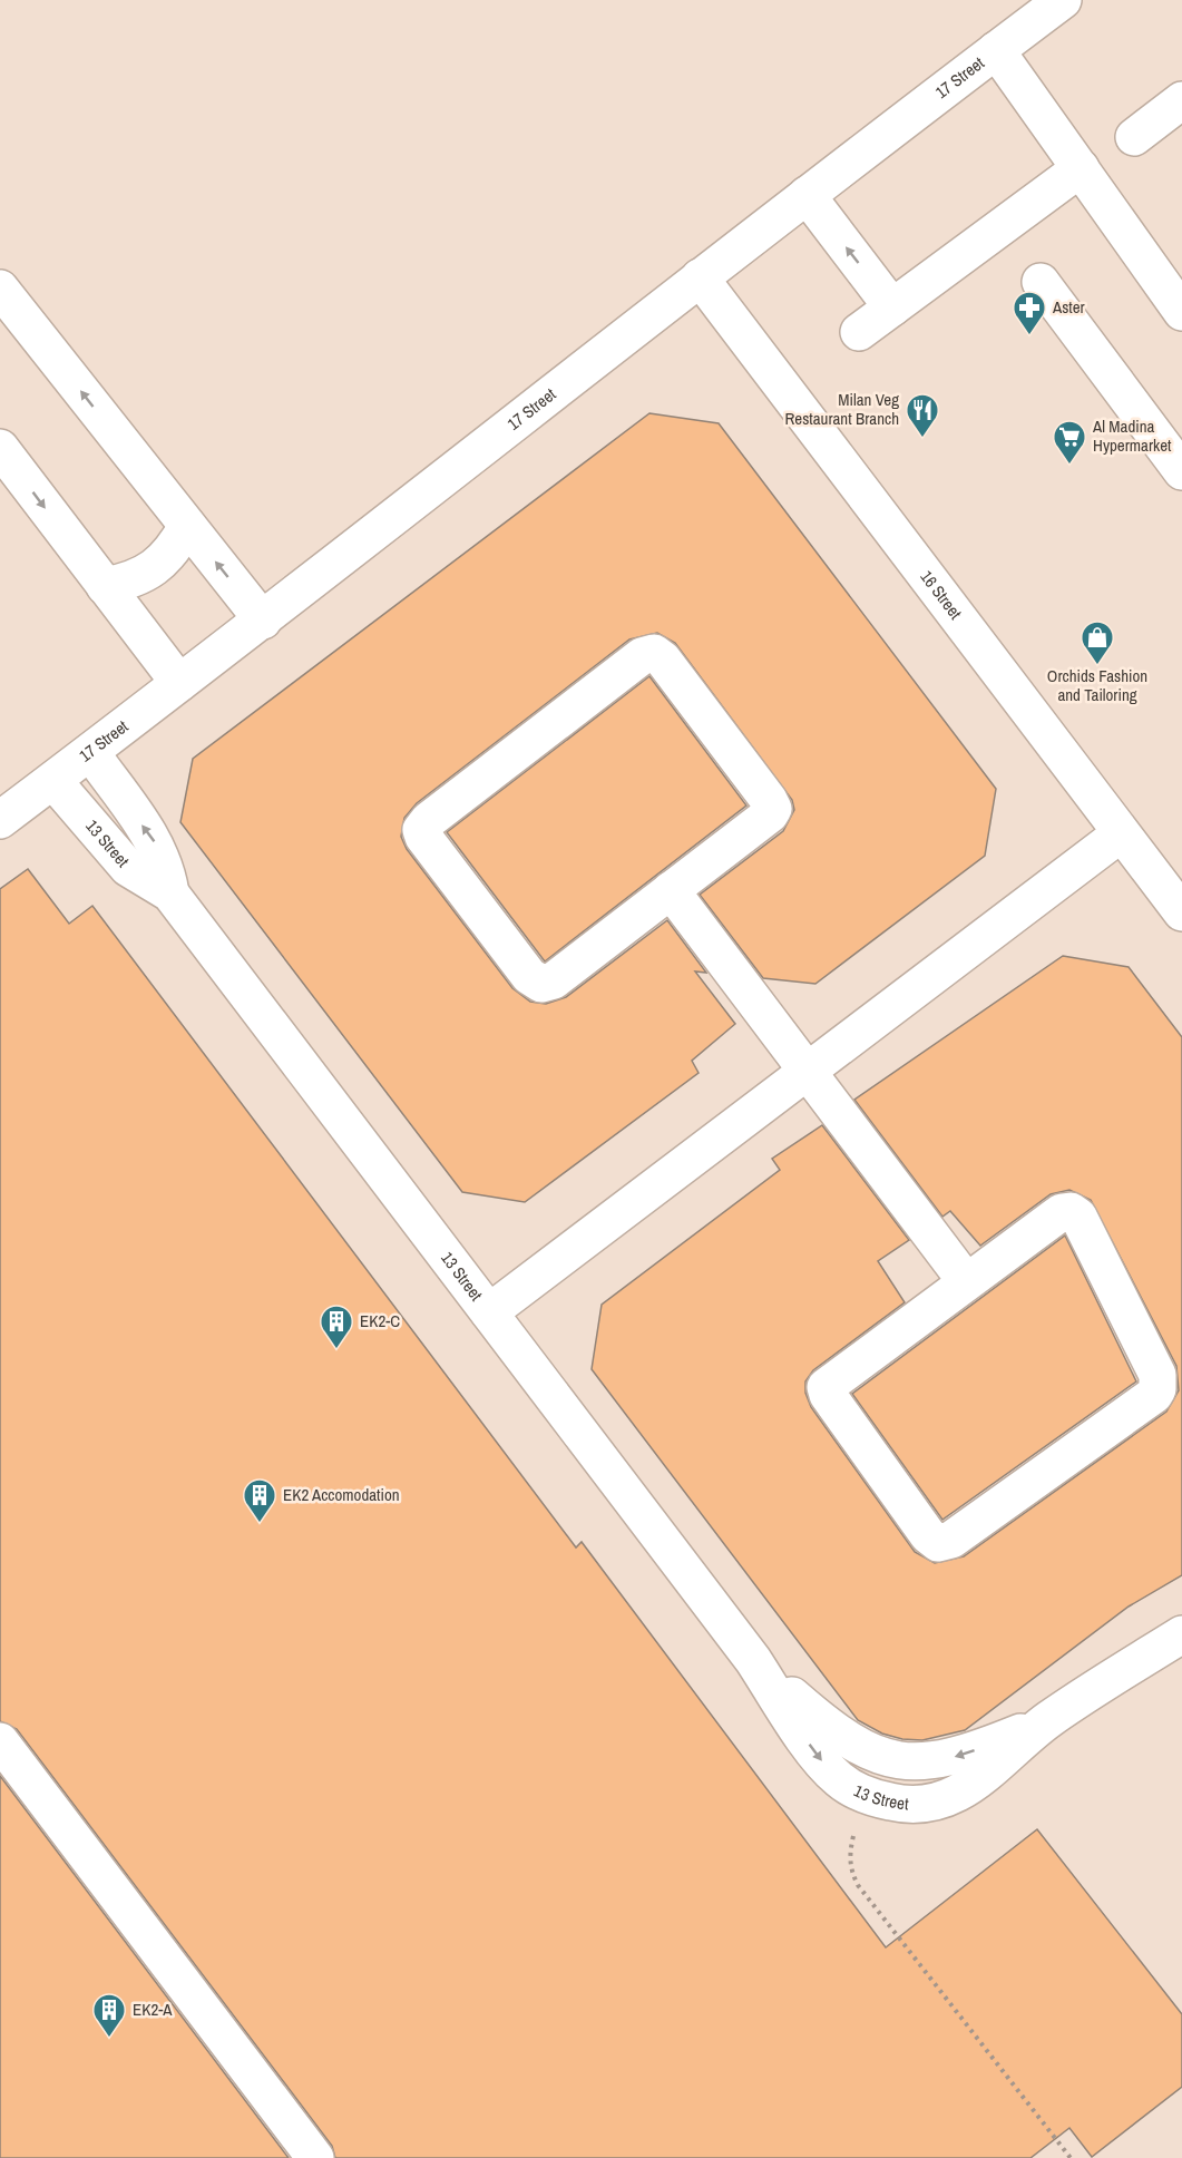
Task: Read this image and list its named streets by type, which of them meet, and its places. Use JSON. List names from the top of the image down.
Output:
{
  "streets": {
    "street": ["17 Street", "16 Street", "13 Street"]
  },
  "crossings": [
    ["17 Street", "16 Street"],
    ["17 Street", "13 Street"]
  ],
  "places": {
    "pharmacy": ["Aster"],
    "restaurant": ["Milan Veg Restaurant Branch"],
    "supermarket": ["Al Madina Hypermarket"],
    "shop": ["Orchids Fashion and Tailoring"],
    "building": ["EK2-C", "EK2 Accomodation", "EK2-A"]
  }
}
